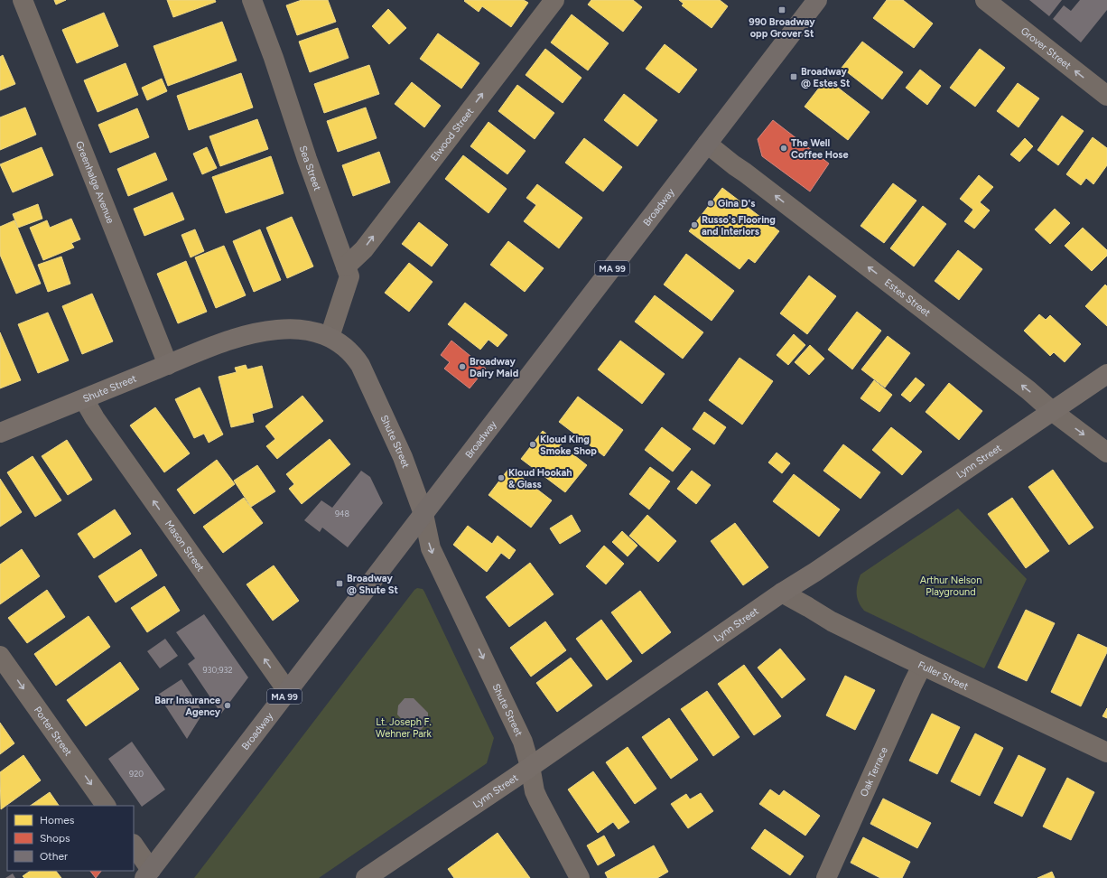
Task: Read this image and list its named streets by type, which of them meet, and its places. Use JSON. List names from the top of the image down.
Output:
{
  "streets": {
    "main road": [
      "Broadway",
      "MA 99",
      "Shute Street",
      "Lynn Street"
    ],
    "street": [
      "Grover Street",
      "Elwood Street",
      "Sea Street",
      "Greenhalge Avenue",
      "Estes Street",
      "Mason Street",
      "Fuller Street",
      "Porter Street",
      "Oak Terrace"
    ]
  },
  "crossings": [
    ["Elwood Street", "Sea Street"],
    ["Sea Street", "Shute Street"],
    ["Greenhalge Avenue", "Shute Street"],
    ["Broadway", "Estes Street"],
    ["Broadway", "Shute Street"],
    ["Broadway", "Mason Street"],
    ["Estes Street", "Lynn Street"],
    ["Shute Street", "Lynn Street"],
    ["Shute Street", "Mason Street"],
    ["Lynn Street", "Fuller Street"],
    ["Fuller Street", "Oak Terrace"]
  ],
  "one_way": [
    "Grover Street",
    "Elwood Street",
    "Mason Street",
    "Porter Street"
  ],
  "parks": ["Arthur Nelson Playground", "Lt. Joseph F. Wehner Park"],
  "places": {
    "transit": ["990 Broadway opp Grover St", "Broadway @ Estes St", "Broadway @ Shute St"],
    "other": [
      "The Well Coffee Hose",
      "Gina D's",
      "Russo's Flooring and Interiors",
      "Broadway Dairy Maid",
      "Kloud King Smoke Shop",
      "Kloud Hookah & Glass",
      "Barr Insurance Agency"
    ]
  },
  "house_numbers": ["948", "930;932", "920"],
  "legend": ["Homes", "Shops", "Other"]
}
